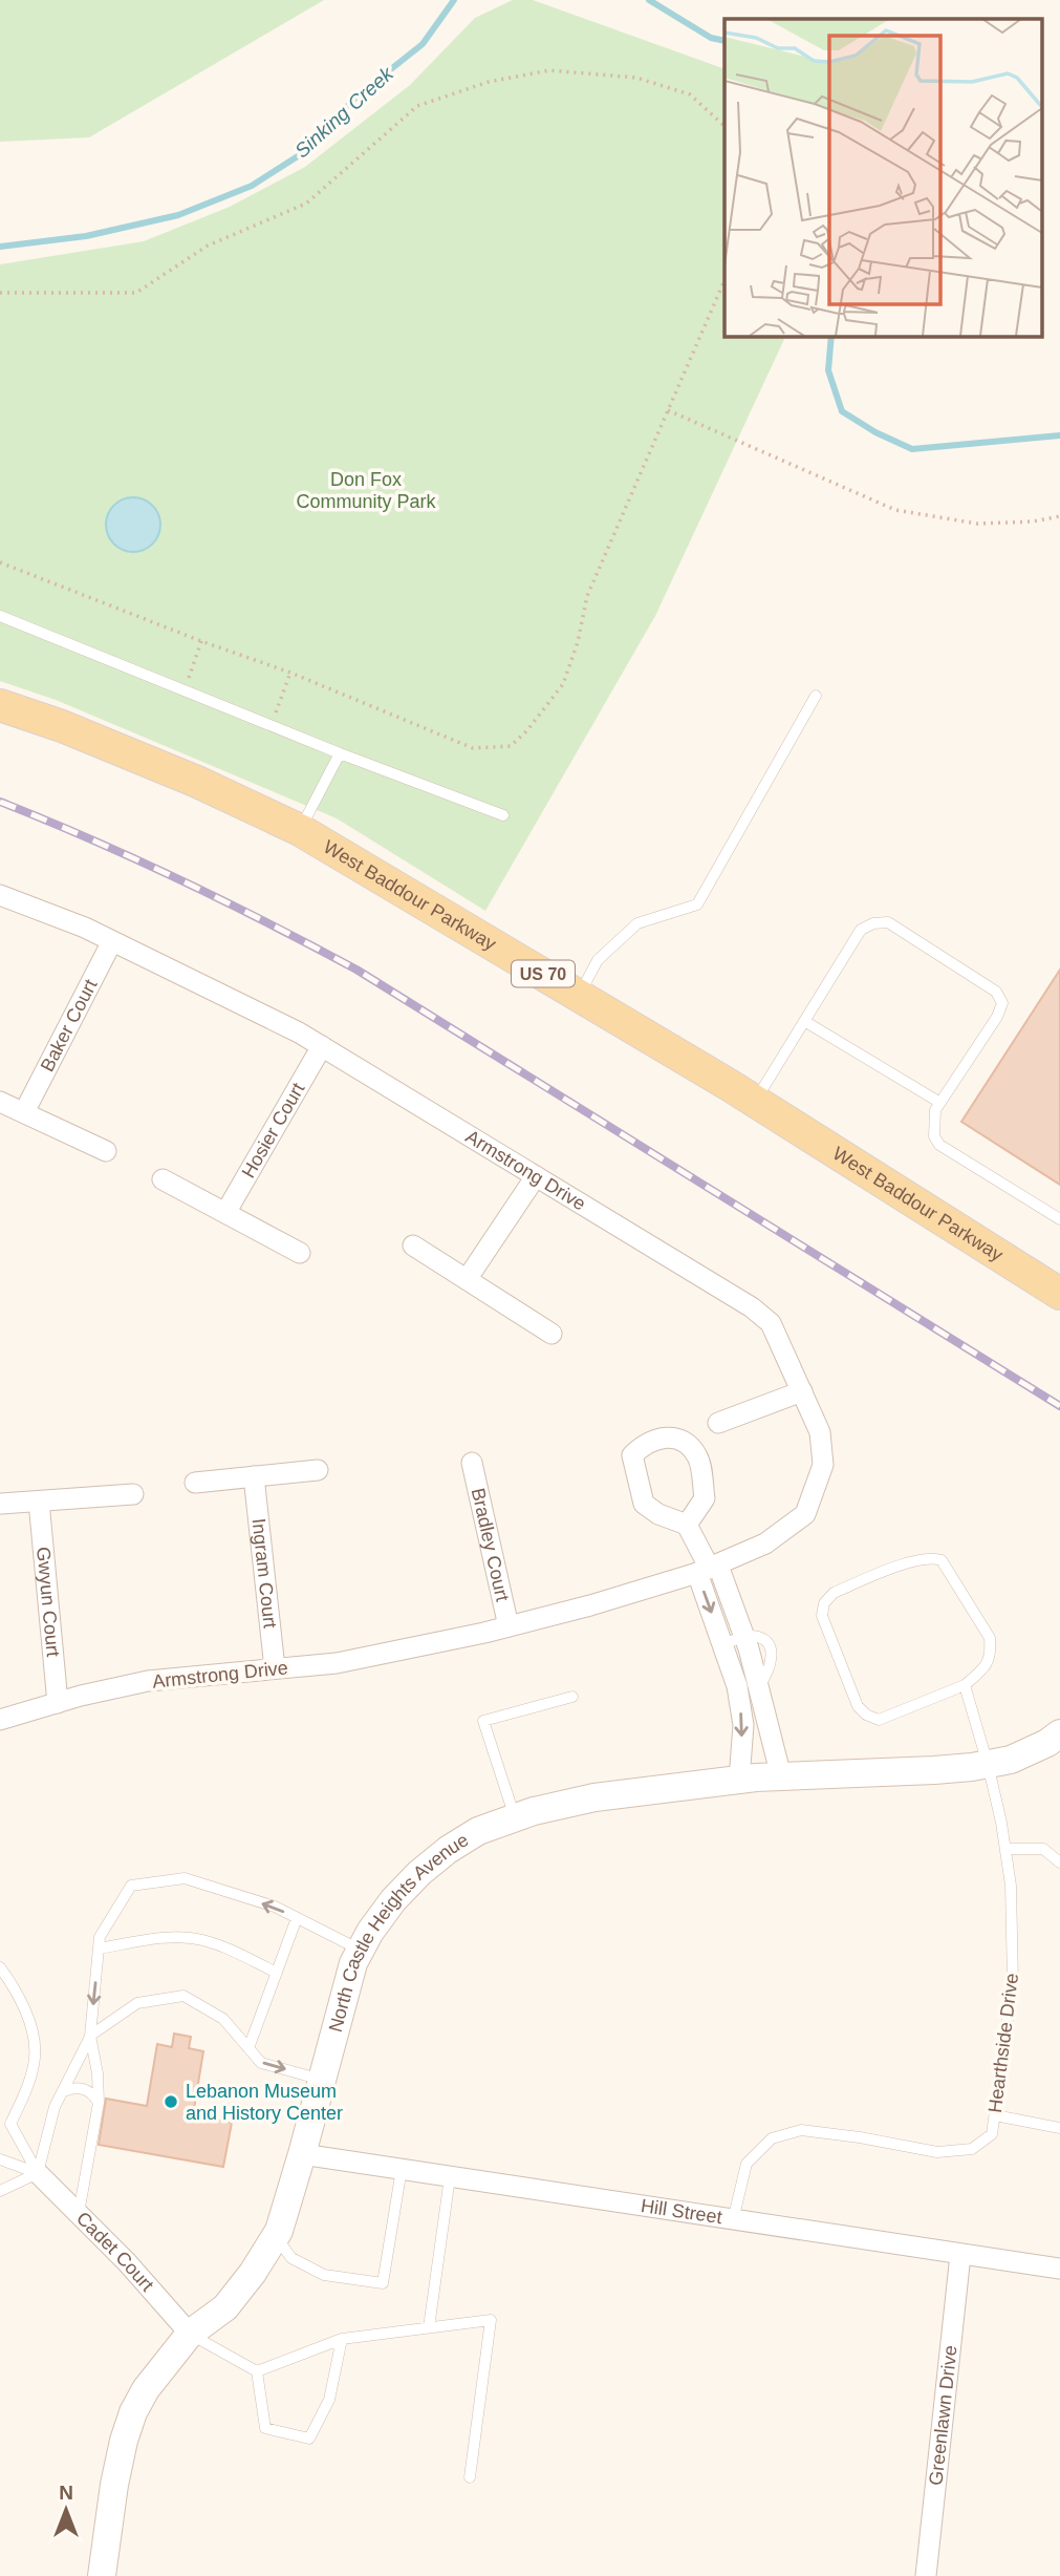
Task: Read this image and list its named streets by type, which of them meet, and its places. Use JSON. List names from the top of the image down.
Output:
{
  "streets": {
    "main road": ["West Baddour Parkway", "US 70"],
    "street": [
      "Baker Court",
      "Hosier Court",
      "Armstrong Drive",
      "Bradley Court",
      "Ingram Court",
      "Gwyun Court",
      "North Castle Heights Avenue",
      "Hill Street",
      "Cadet Court",
      "Greenlawn Drive"
    ],
    "lane": ["Hearthside Drive"]
  },
  "crossings": [
    ["Baker Court", "Armstrong Drive"],
    ["Hosier Court", "Armstrong Drive"],
    ["Armstrong Drive", "Bradley Court"],
    ["Armstrong Drive", "Ingram Court"],
    ["Armstrong Drive", "Gwyun Court"],
    ["North Castle Heights Avenue", "Hearthside Drive"],
    ["North Castle Heights Avenue", "Hill Street"],
    ["North Castle Heights Avenue", "Cadet Court"],
    ["Hearthside Drive", "Hill Street"],
    ["Hill Street", "Greenlawn Drive"]
  ],
  "water": ["Sinking Creek"],
  "parks": ["Don Fox Community Park"],
  "places": ["Lebanon Museum and History Center"],
  "north": "top"
}
